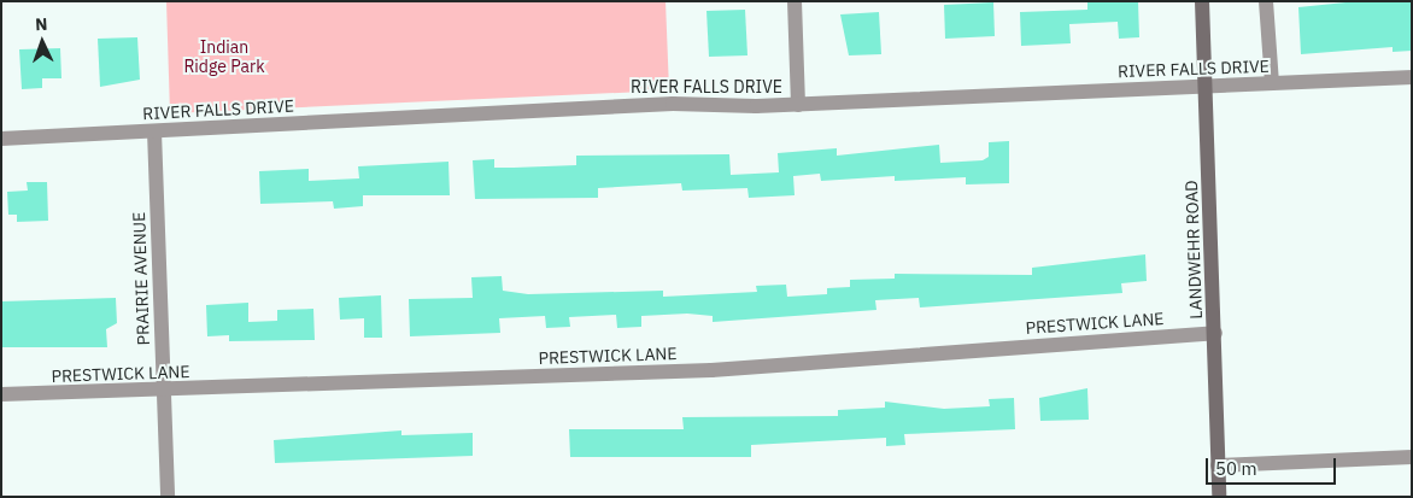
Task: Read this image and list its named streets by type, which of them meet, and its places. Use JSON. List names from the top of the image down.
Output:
{
  "streets": {
    "main road": ["LANDWEHR ROAD"],
    "street": ["RIVER FALLS DRIVE", "PRAIRIE AVENUE", "PRESTWICK LANE"]
  },
  "crossings": [
    ["RIVER FALLS DRIVE", "LANDWEHR ROAD"],
    ["RIVER FALLS DRIVE", "PRAIRIE AVENUE"],
    ["LANDWEHR ROAD", "PRESTWICK LANE"],
    ["PRAIRIE AVENUE", "PRESTWICK LANE"]
  ],
  "parks": ["Indian Ridge Park"],
  "scale_bar": "50 m",
  "north": "top"
}
